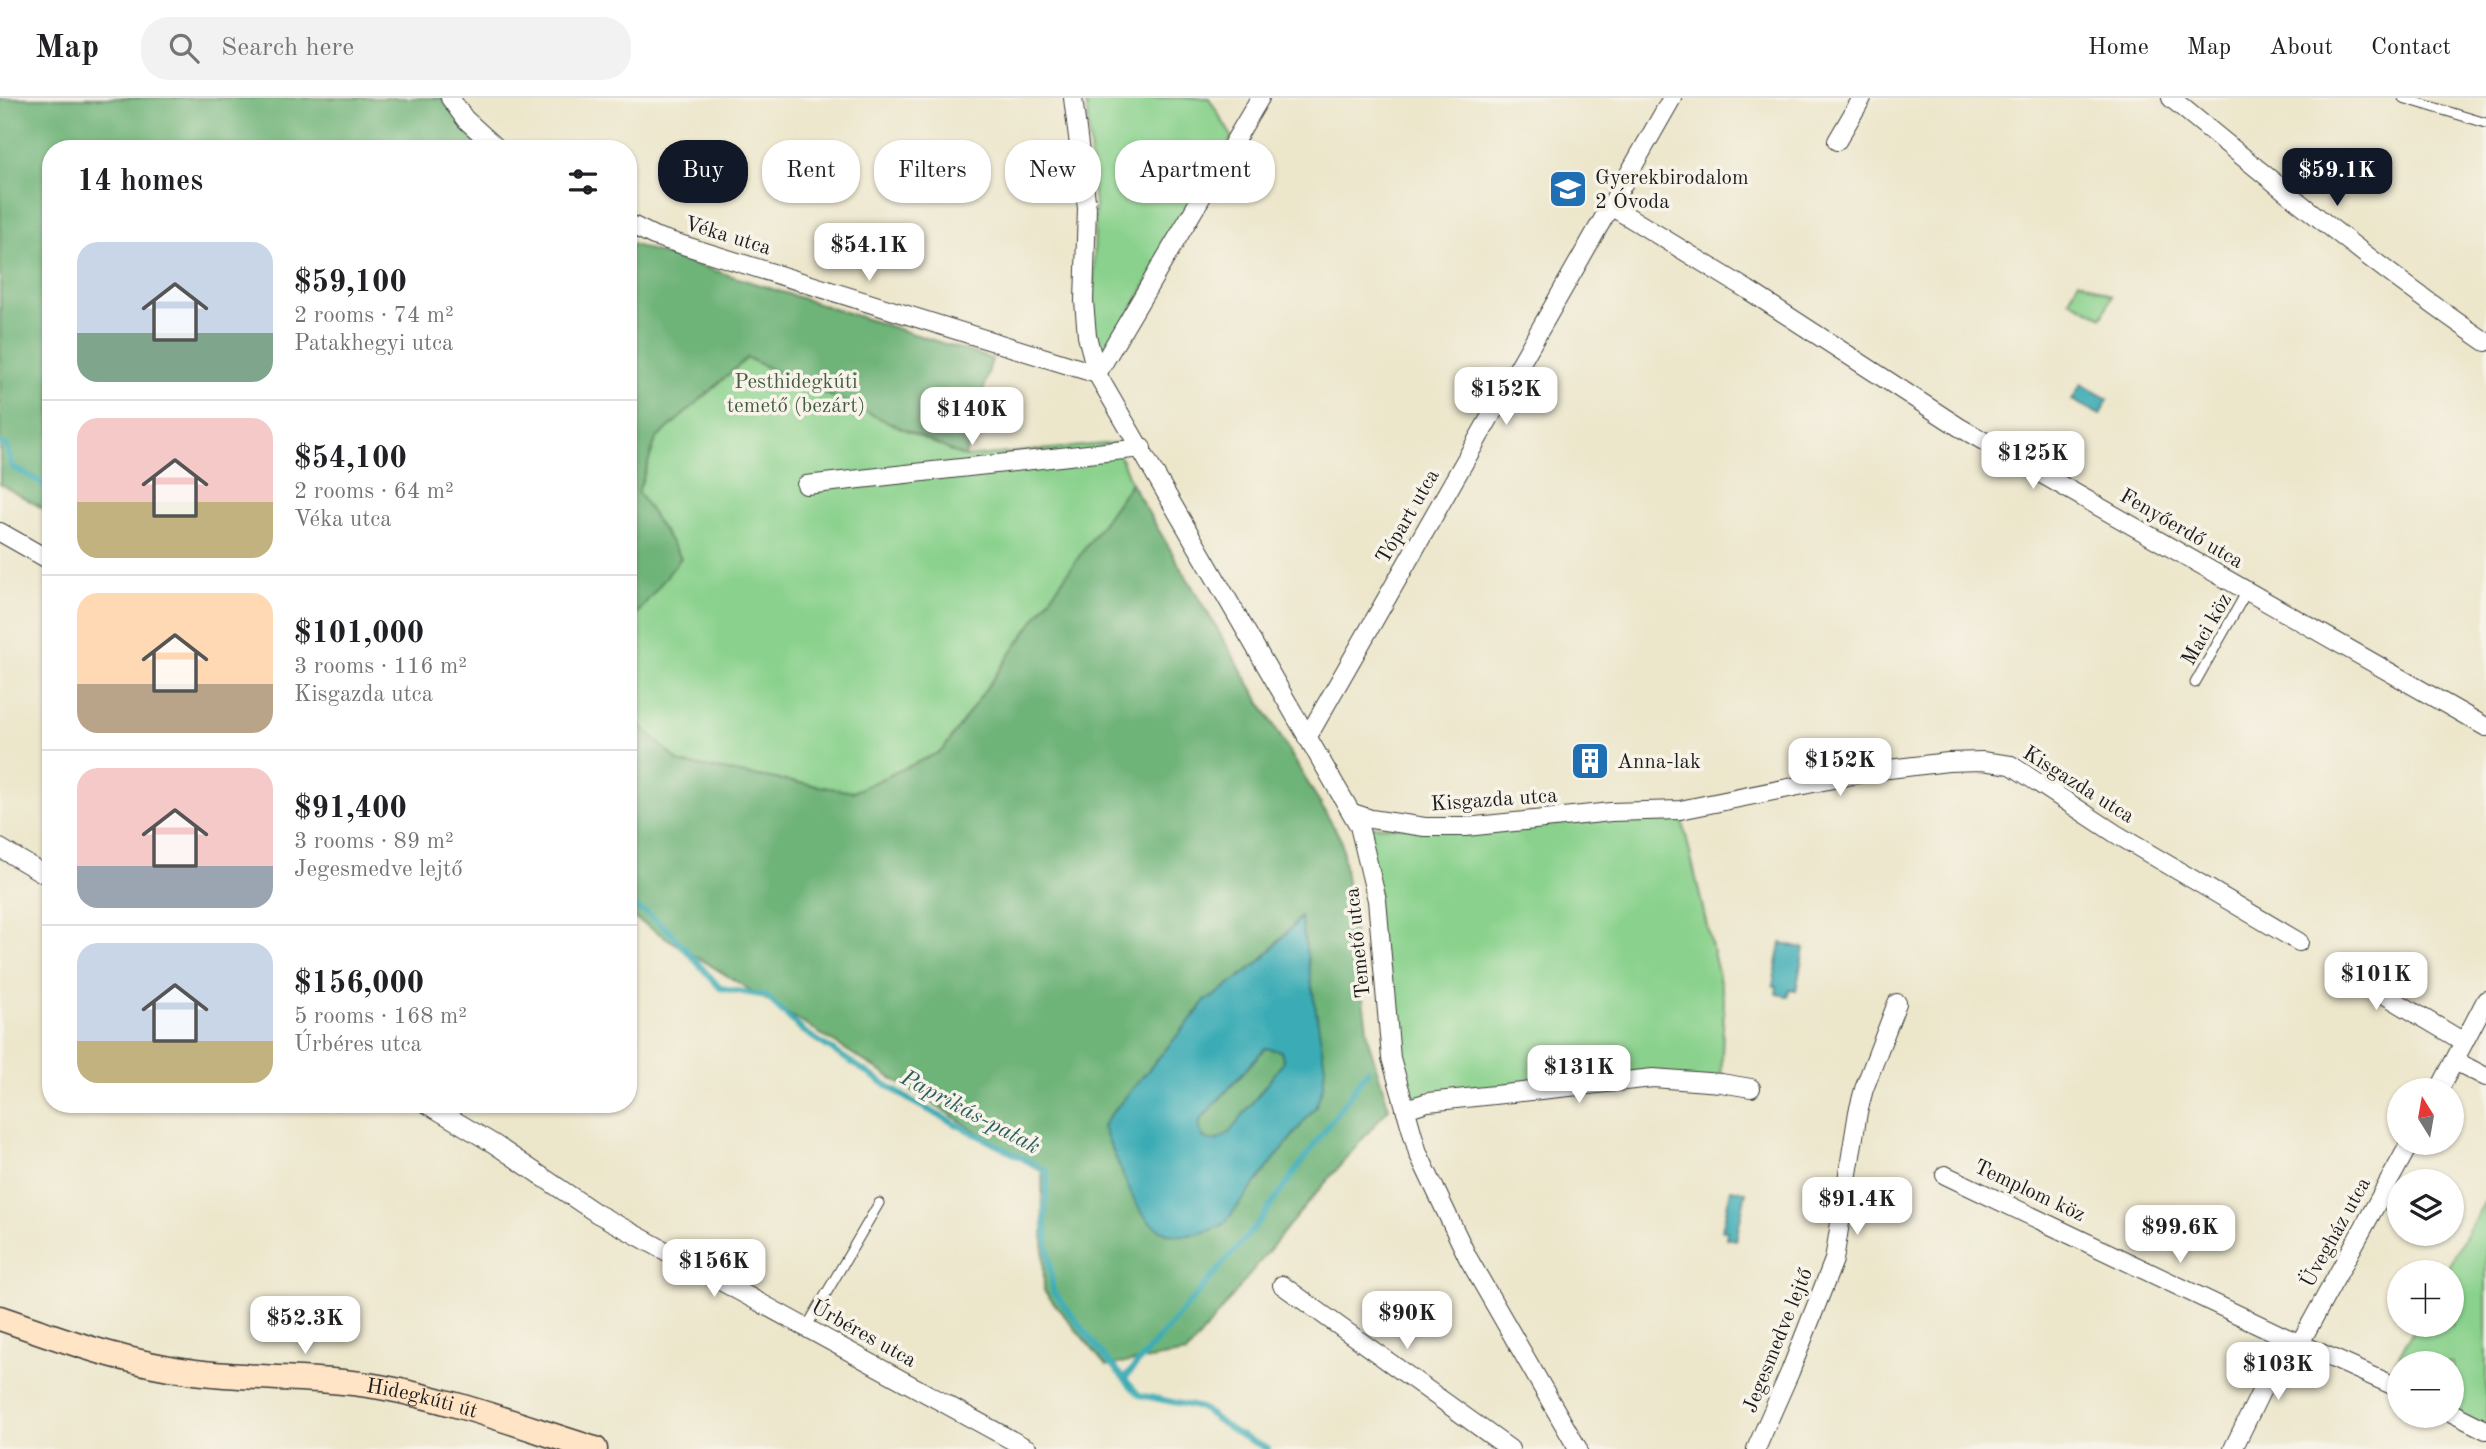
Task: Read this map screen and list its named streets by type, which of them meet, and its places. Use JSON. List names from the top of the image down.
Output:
{
  "streets": {
    "main road": ["Hidegkúti út"],
    "street": [
      "Véka utca",
      "Tópart utca",
      "Fenyőerdő utca",
      "Kisgazda utca",
      "Temető utca",
      "Templom köz",
      "Üvegház utca",
      "Úrbéres utca",
      "Jegesmedve lejtő"
    ],
    "lane": ["Maci köz"]
  },
  "crossings": [
    ["Véka utca", "Temető utca"],
    ["Tópart utca", "Fenyőerdő utca"],
    ["Tópart utca", "Temető utca"],
    ["Fenyőerdő utca", "Maci köz"],
    ["Kisgazda utca", "Temető utca"],
    ["Templom köz", "Üvegház utca"]
  ],
  "water": ["Paprikás-patak"],
  "parks": ["Pesthidegkúti temető (bezárt)"],
  "places": {
    "school or university": ["Gyerekbirodalom 2 Óvoda"],
    "building": ["Anna-lak"]
  },
  "north": "top",
  "page": {
    "header": "Map",
    "search": "Search here",
    "nav": [
      "Home",
      "Map",
      "About",
      "Contact"
    ],
    "chip": [
      "Buy",
      "Rent",
      "Filters",
      "New",
      "Apartment"
    ],
    "heading": "14 homes",
    "price": [
      "$59.1K",
      "$54.1K",
      "$152K",
      "$140K",
      "$125K",
      "$152K",
      "$101K",
      "$131K",
      "$91.4K",
      "$99.6K",
      "$156K",
      "$90K",
      "$52.3K",
      "$103K"
    ],
    "list": [
      {
        "name": "$59,100",
        "note": "2 rooms · 74 m² · Patakhegyi utca"
      },
      {
        "name": "$54,100",
        "note": "2 rooms · 64 m² · Véka utca"
      },
      {
        "name": "$101,000",
        "note": "3 rooms · 116 m² · Kisgazda utca"
      },
      {
        "name": "$91,400",
        "note": "3 rooms · 89 m² · Jegesmedve lejtő"
      },
      {
        "name": "$156,000",
        "note": "5 rooms · 168 m² · Úrbéres utca"
      }
    ],
    "map_buttons": ["+", "−"]
  }
}
